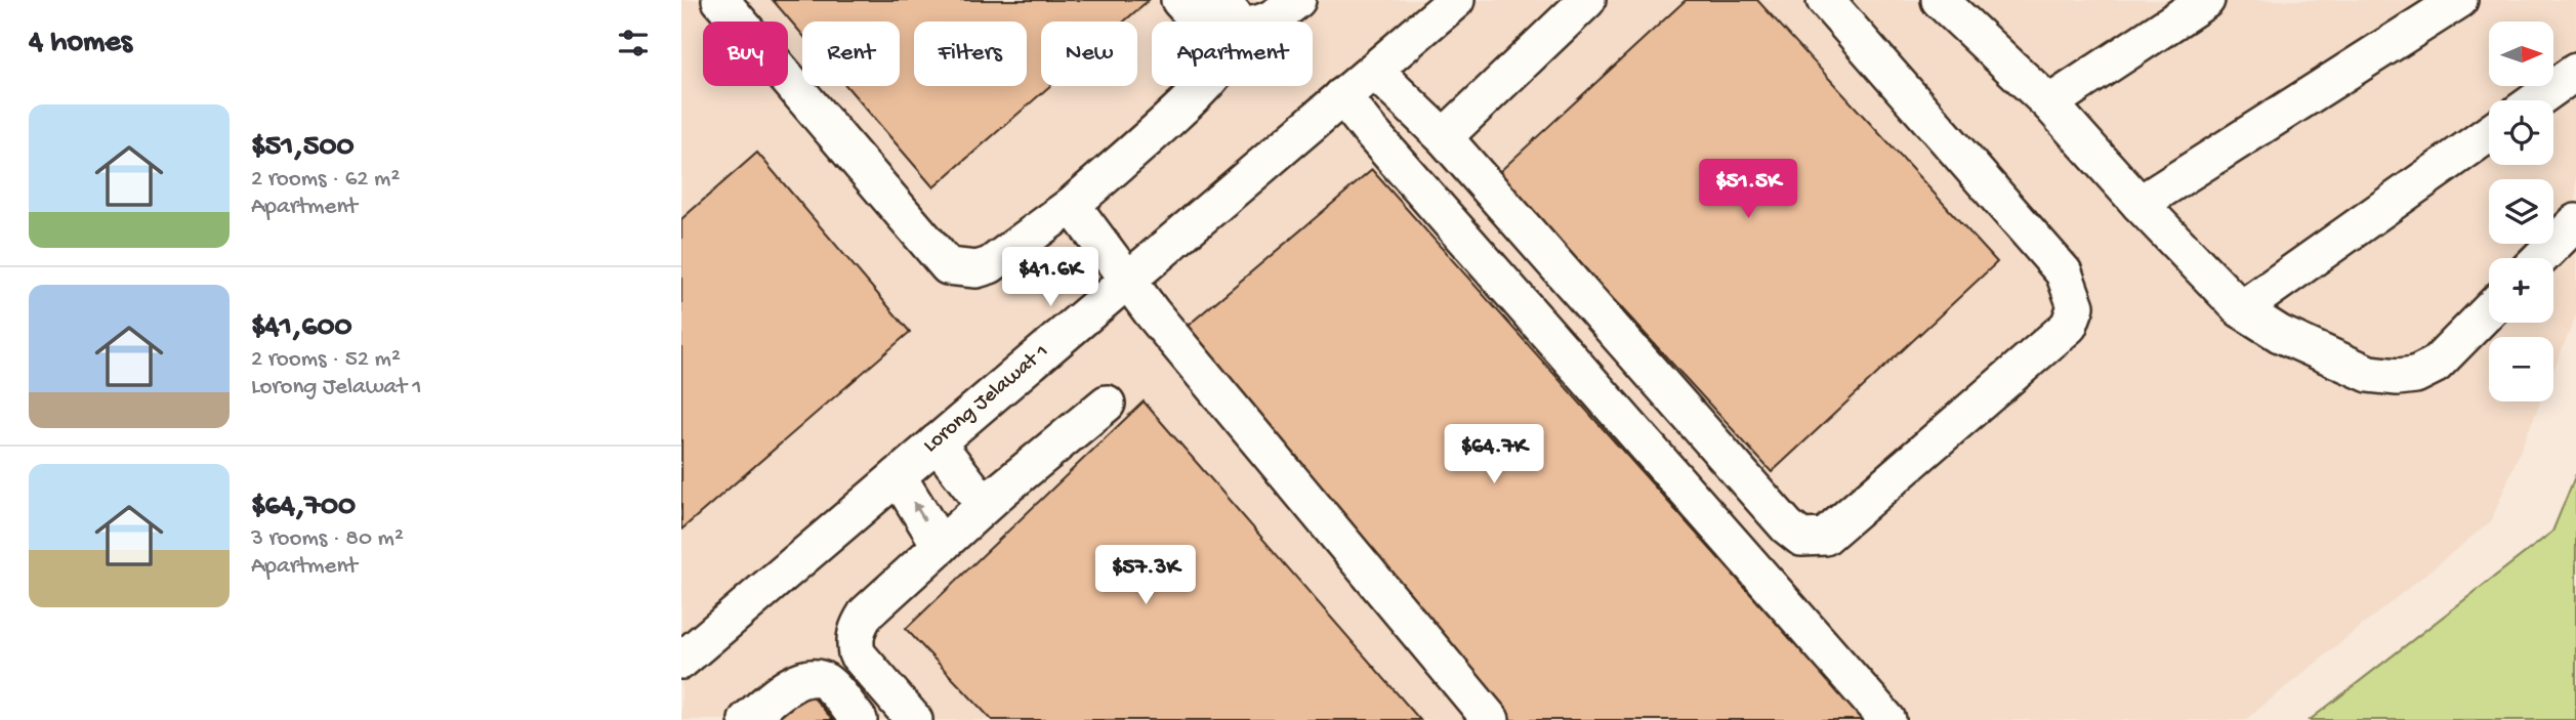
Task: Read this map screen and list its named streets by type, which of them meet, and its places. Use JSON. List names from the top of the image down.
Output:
{
  "streets": {
    "street": ["Lorong Jelawat 1"]
  },
  "north": "right",
  "page": {
    "heading": "4 homes",
    "map_buttons": ["+", "−"],
    "chip": [
      "Buy",
      "Rent",
      "Filters",
      "New",
      "Apartment"
    ],
    "list": [
      {
        "name": "$51,500",
        "note": "2 rooms · 62 m² · Apartment"
      },
      {
        "name": "$41,600",
        "note": "2 rooms · 52 m² · Lorong Jelawat 1"
      },
      {
        "name": "$64,700",
        "note": "3 rooms · 80 m² · Apartment"
      }
    ],
    "price": [
      "$51.5K",
      "$41.6K",
      "$64.7K",
      "$57.3K"
    ]
  }
}
